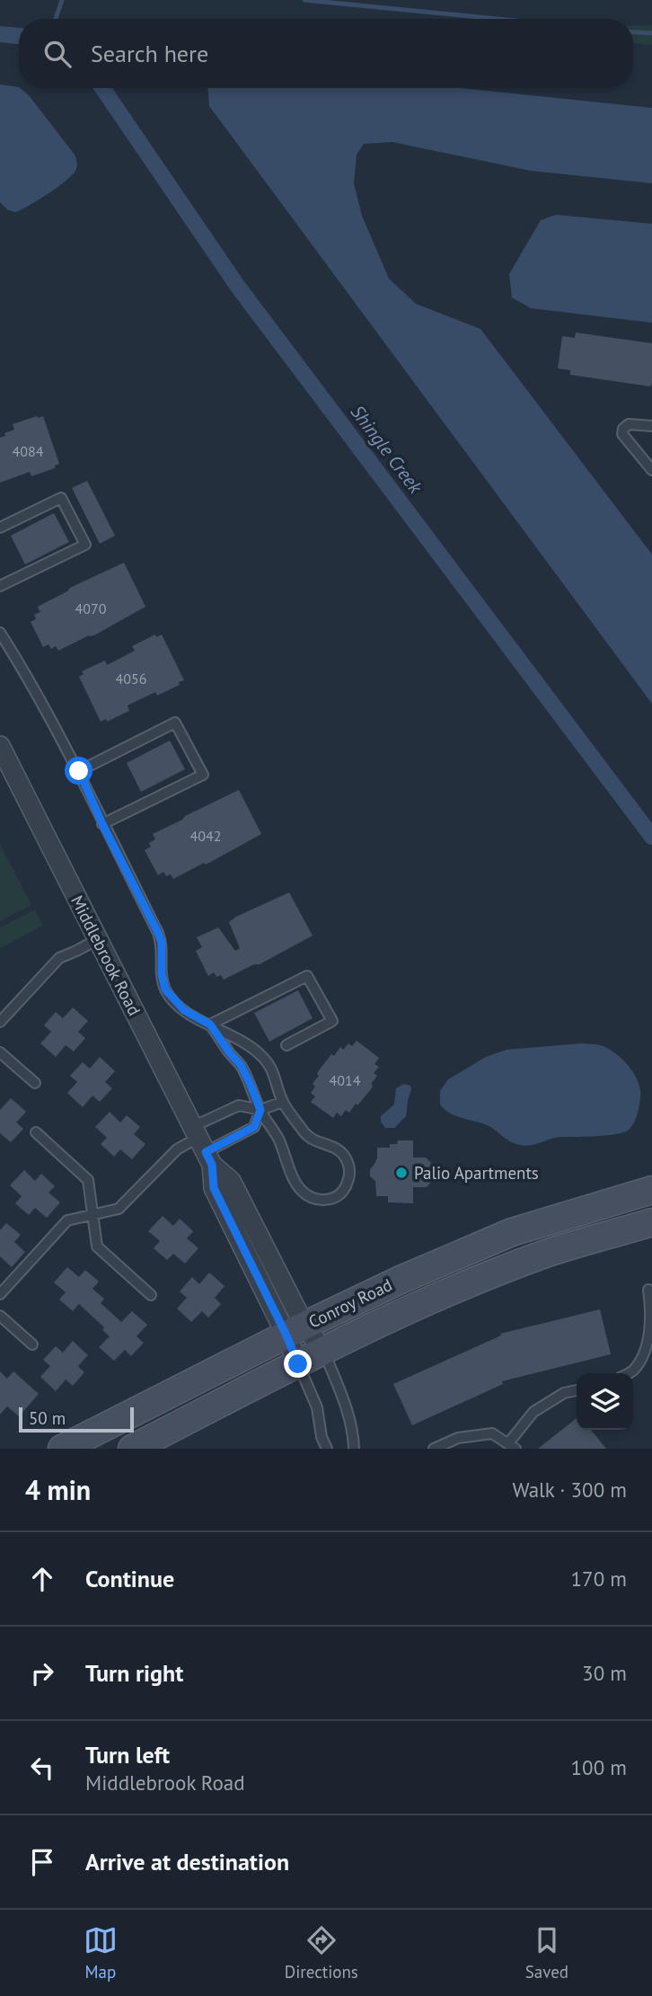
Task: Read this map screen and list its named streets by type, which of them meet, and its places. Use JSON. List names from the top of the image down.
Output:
{
  "streets": {
    "main road": ["Conroy Road"],
    "street": ["Middlebrook Road"]
  },
  "crossings": [
    ["Middlebrook Road", "Conroy Road"]
  ],
  "water": ["Shingle Creek"],
  "places": ["Palio Apartments"],
  "house_numbers": [
    "4084",
    "4070",
    "4056",
    "4042",
    "4014"
  ],
  "scale_bar": "50 m",
  "page": {
    "search": "Search here",
    "scale": "50 m",
    "heading": ["4 min", "Walk · 300 m"],
    "list": [
      ["Continue", "170 m"],
      ["Turn right", "30 m"],
      ["Turn left", "Middlebrook Road", "100 m"],
      "Arrive at destination"
    ],
    "nav": ["Map", "Directions", "Saved"]
  }
}
